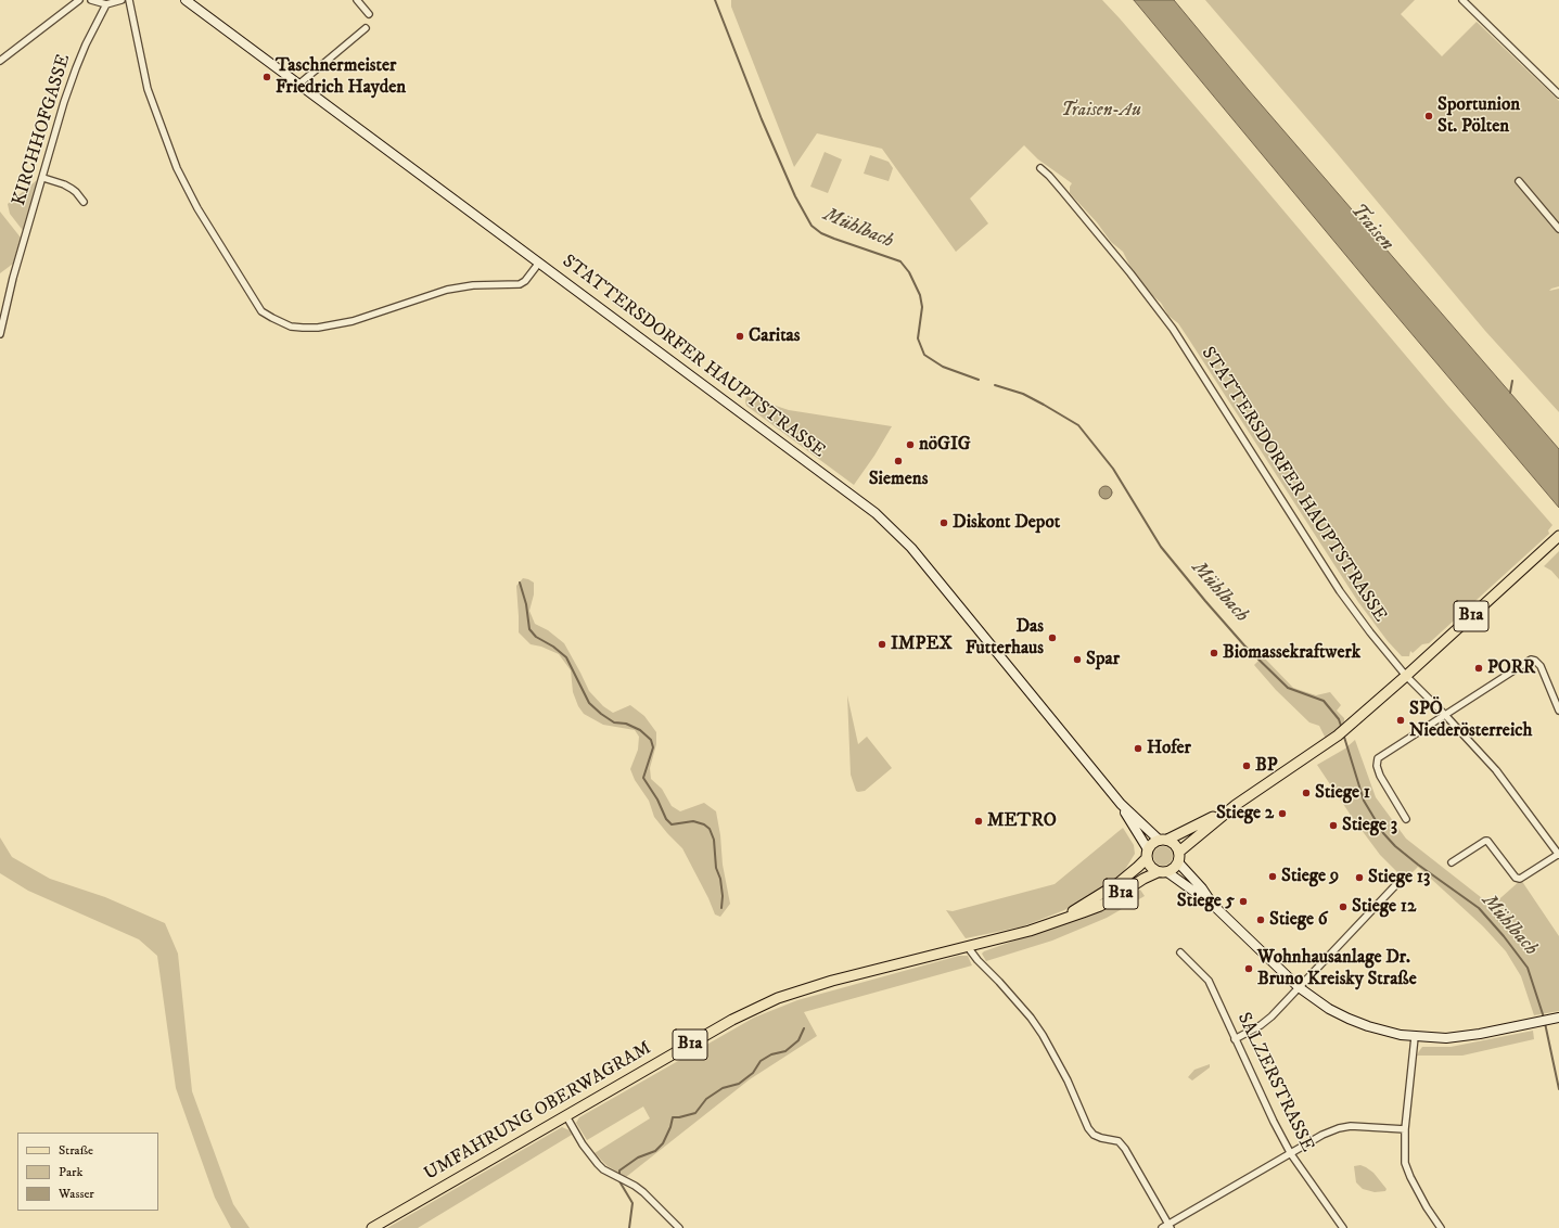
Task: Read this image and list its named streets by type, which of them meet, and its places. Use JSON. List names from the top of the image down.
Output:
{
  "streets": {
    "main road": ["STATTERSDORFER HAUPTSTRASSE", "B1a", "UMFAHRUNG OBERWAGRAM"],
    "street": ["KIRCHHOFGASSE", "SALZERSTRASSE"]
  },
  "crossings": [
    ["STATTERSDORFER HAUPTSTRASSE", "B1a"],
    ["B1a", "UMFAHRUNG OBERWAGRAM"]
  ],
  "water": ["Traisen", "Mühlbach"],
  "parks": ["Traisen-Au"],
  "places": [
    "Taschnermeister Friedrich Hayden",
    "Sportunion St. Pölten",
    "Caritas",
    "nöGIG",
    "Siemens",
    "Diskont Depot",
    "Das Futterhaus",
    "IMPEX",
    "Biomassekraftwerk",
    "Spar",
    "PORR",
    "SPÖ Niederösterreich",
    "Hofer",
    "BP",
    "Stiege 1",
    "Stiege 2",
    "METRO",
    "Stiege 3",
    "Stiege 9",
    "Stiege 13",
    "Stiege 5",
    "Stiege 12",
    "Stiege 6",
    "Wohnhausanlage Dr. Bruno Kreisky Straße"
  ],
  "legend": ["Straße", "Park", "Wasser"]
}
